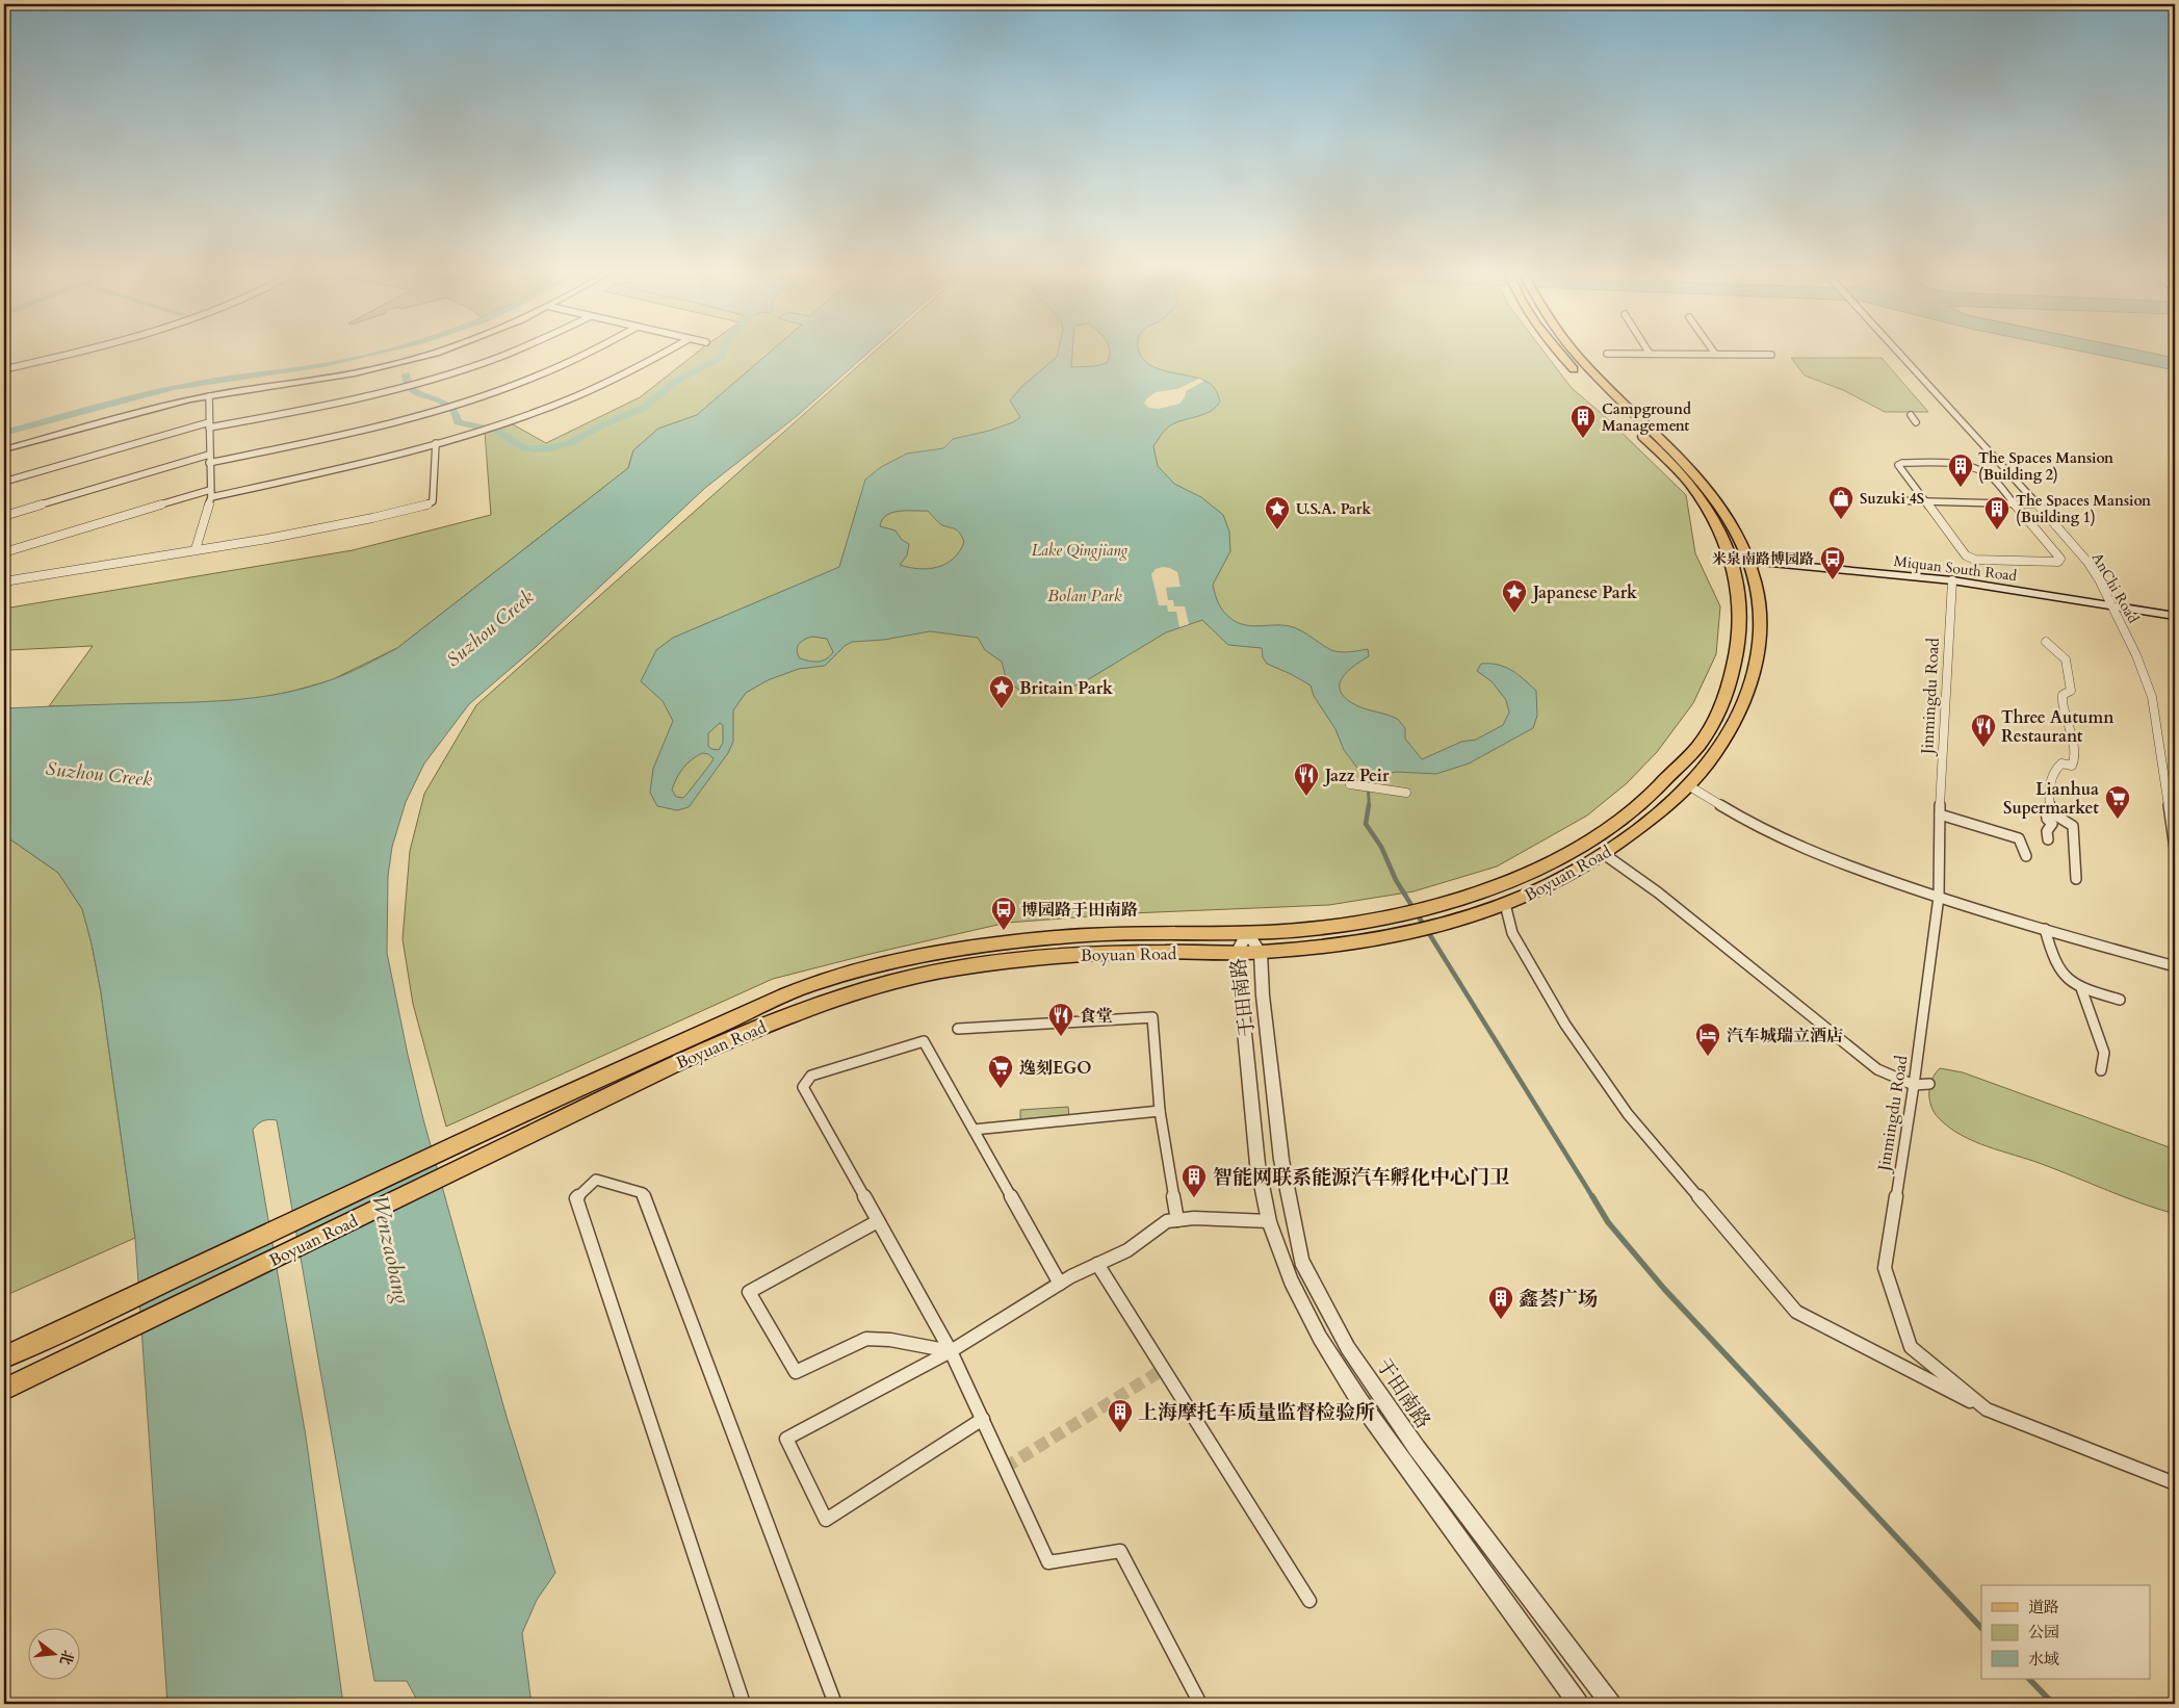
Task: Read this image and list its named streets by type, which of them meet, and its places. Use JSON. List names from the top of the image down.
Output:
{
  "streets": {
    "main road": ["Miquan South Road", "Boyuan Road"],
    "street": ["AnChi Road", "Jinmingdu Road", "于田南路"]
  },
  "crossings": [
    ["Miquan South Road", "AnChi Road"],
    ["Miquan South Road", "Jinmingdu Road"],
    ["Miquan South Road", "Boyuan Road"],
    ["Boyuan Road", "于田南路"]
  ],
  "water": ["Lake Qingjiang", "Suzhou Creek", "Wenzaobang"],
  "parks": ["Bolan Park"],
  "places": {
    "building": [
      "Campground Management",
      "The Spaces Mansion (Building 2)",
      "The Spaces Mansion (Building 1)",
      "智能网联系能源汽车孵化中心门卫",
      "鑫荟广场",
      "上海摩托车质量监督检验所"
    ],
    "shop": ["Suzuki 4S"],
    "place": ["U.S.A. Park", "Japanese Park", "Britain Park"],
    "bus stop": ["米泉南路博园路", "博园路于田南路"],
    "restaurant": ["Three Autumn Restaurant", "Jazz Peir", "食堂"],
    "supermarket": ["Lianhua Supermarket", "逸刻EGO"],
    "hotel": ["汽车城瑞立酒店"]
  },
  "legend": ["道路", "公园", "水域"],
  "north": "right"
}
